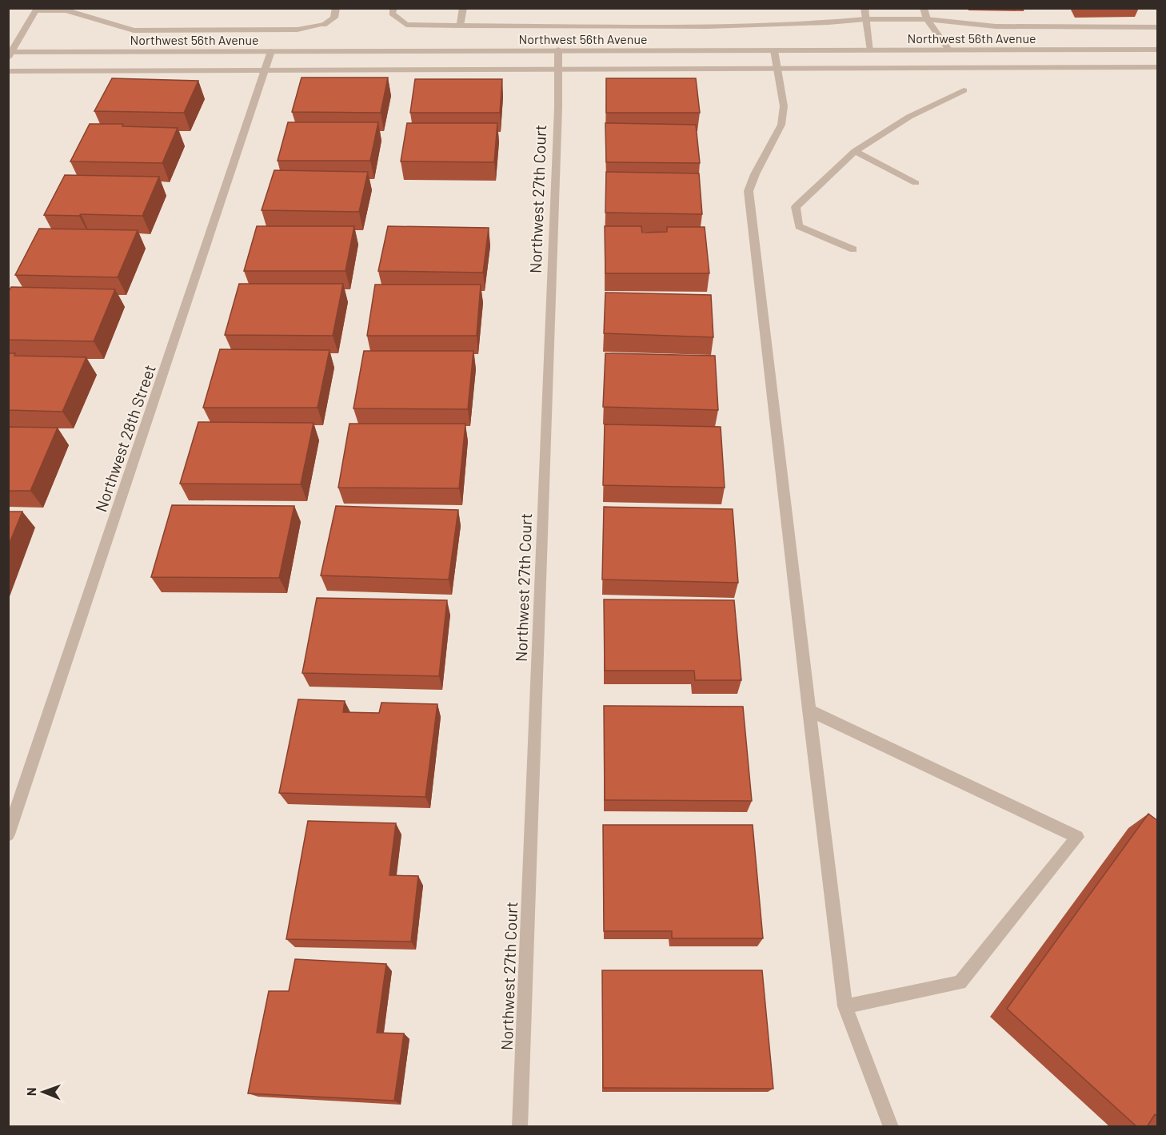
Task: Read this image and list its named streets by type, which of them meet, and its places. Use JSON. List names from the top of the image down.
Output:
{
  "streets": {
    "street": ["Northwest 56th Avenue", "Northwest 27th Court", "Northwest 28th Street"]
  },
  "crossings": [
    ["Northwest 56th Avenue", "Northwest 27th Court"],
    ["Northwest 56th Avenue", "Northwest 28th Street"]
  ],
  "north": "left"
}
